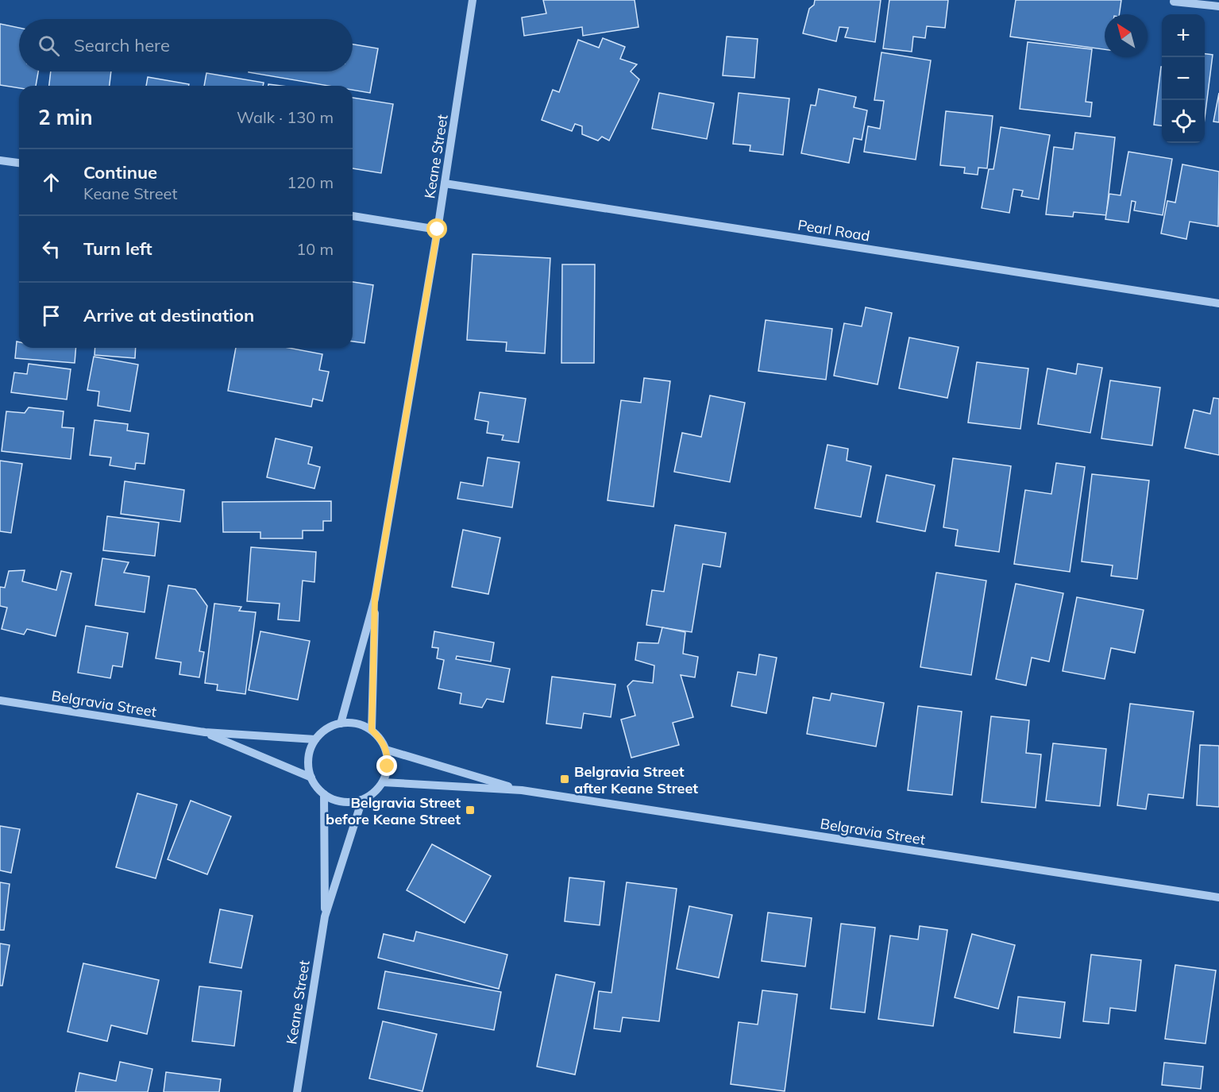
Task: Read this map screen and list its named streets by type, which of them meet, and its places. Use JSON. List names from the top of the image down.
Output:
{
  "streets": {
    "street": ["Keane Street", "Pearl Road", "Belgravia Street"]
  },
  "crossings": [
    ["Keane Street", "Pearl Road"],
    ["Keane Street", "Belgravia Street"]
  ],
  "places": {
    "transit": ["Belgravia Street after Keane Street", "Belgravia Street before Keane Street"]
  },
  "north": "top left",
  "page": {
    "map_buttons": ["+", "−"],
    "search": "Search here",
    "heading": ["2 min", "Walk · 130 m"],
    "list": [
      ["Continue", "Keane Street", "120 m"],
      ["Turn left", "10 m"],
      "Arrive at destination"
    ]
  }
}
